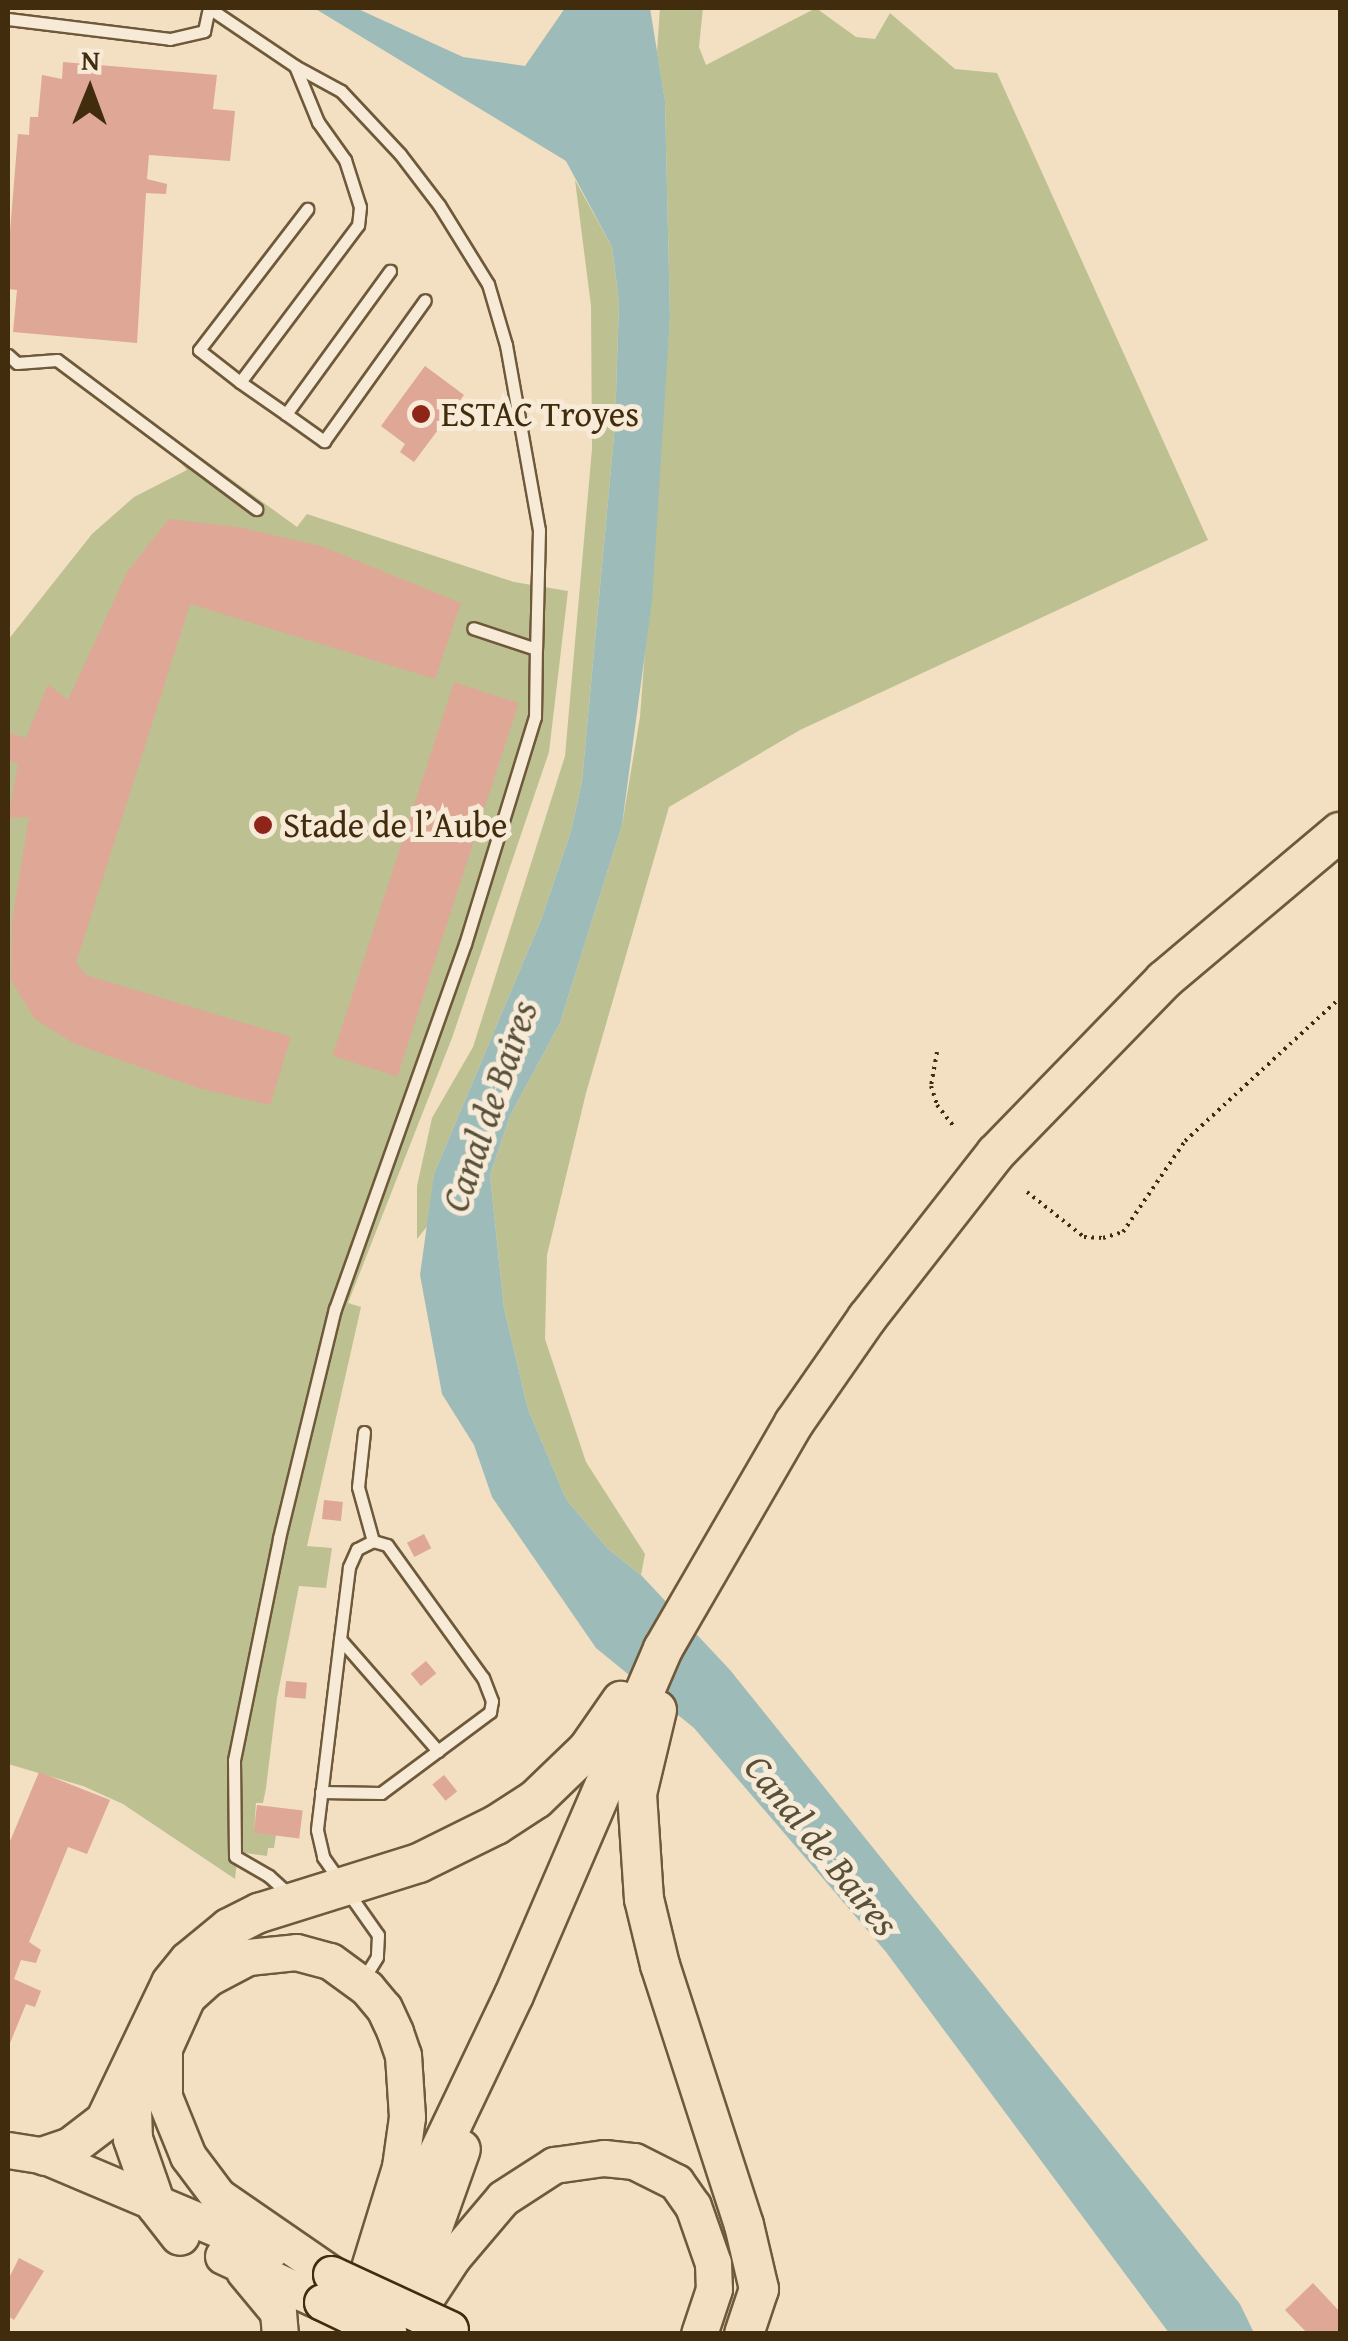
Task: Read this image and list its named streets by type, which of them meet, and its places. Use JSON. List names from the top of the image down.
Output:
{
  "water": ["Canal de Baires"],
  "places": ["ESTAC Troyes", "Stade de l’Aube"],
  "north": "top"
}
